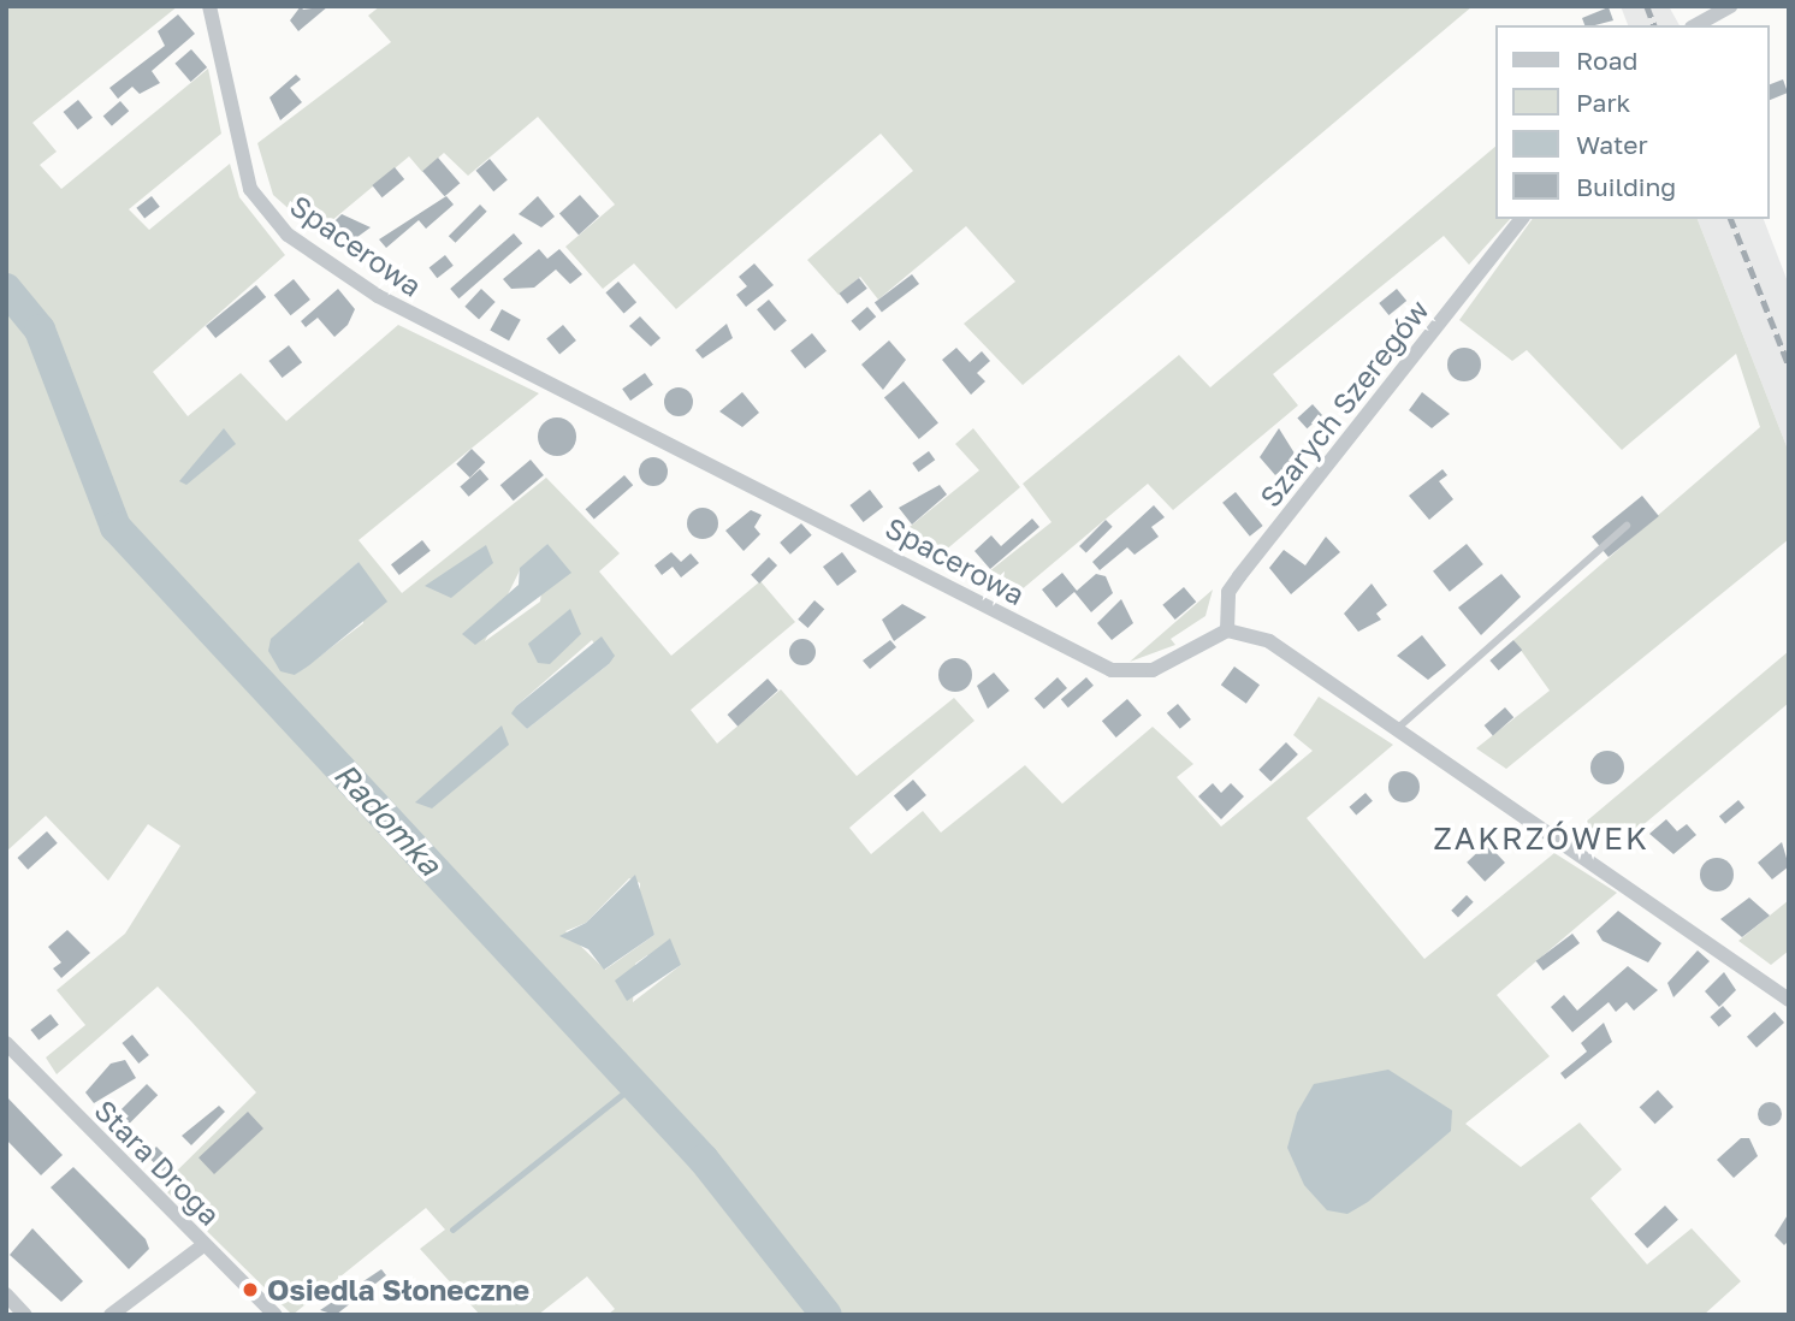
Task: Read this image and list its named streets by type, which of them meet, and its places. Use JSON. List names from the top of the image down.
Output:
{
  "streets": {
    "street": ["Spacerowa", "Szarych Szeregów", "Stara Droga"]
  },
  "crossings": [
    ["Spacerowa", "Szarych Szeregów"]
  ],
  "districts": ["ZAKRZÓWEK"],
  "water": ["Radomka"],
  "places": ["Osiedla Słoneczne"],
  "legend": [
    "Road",
    "Park",
    "Water",
    "Building"
  ]
}
